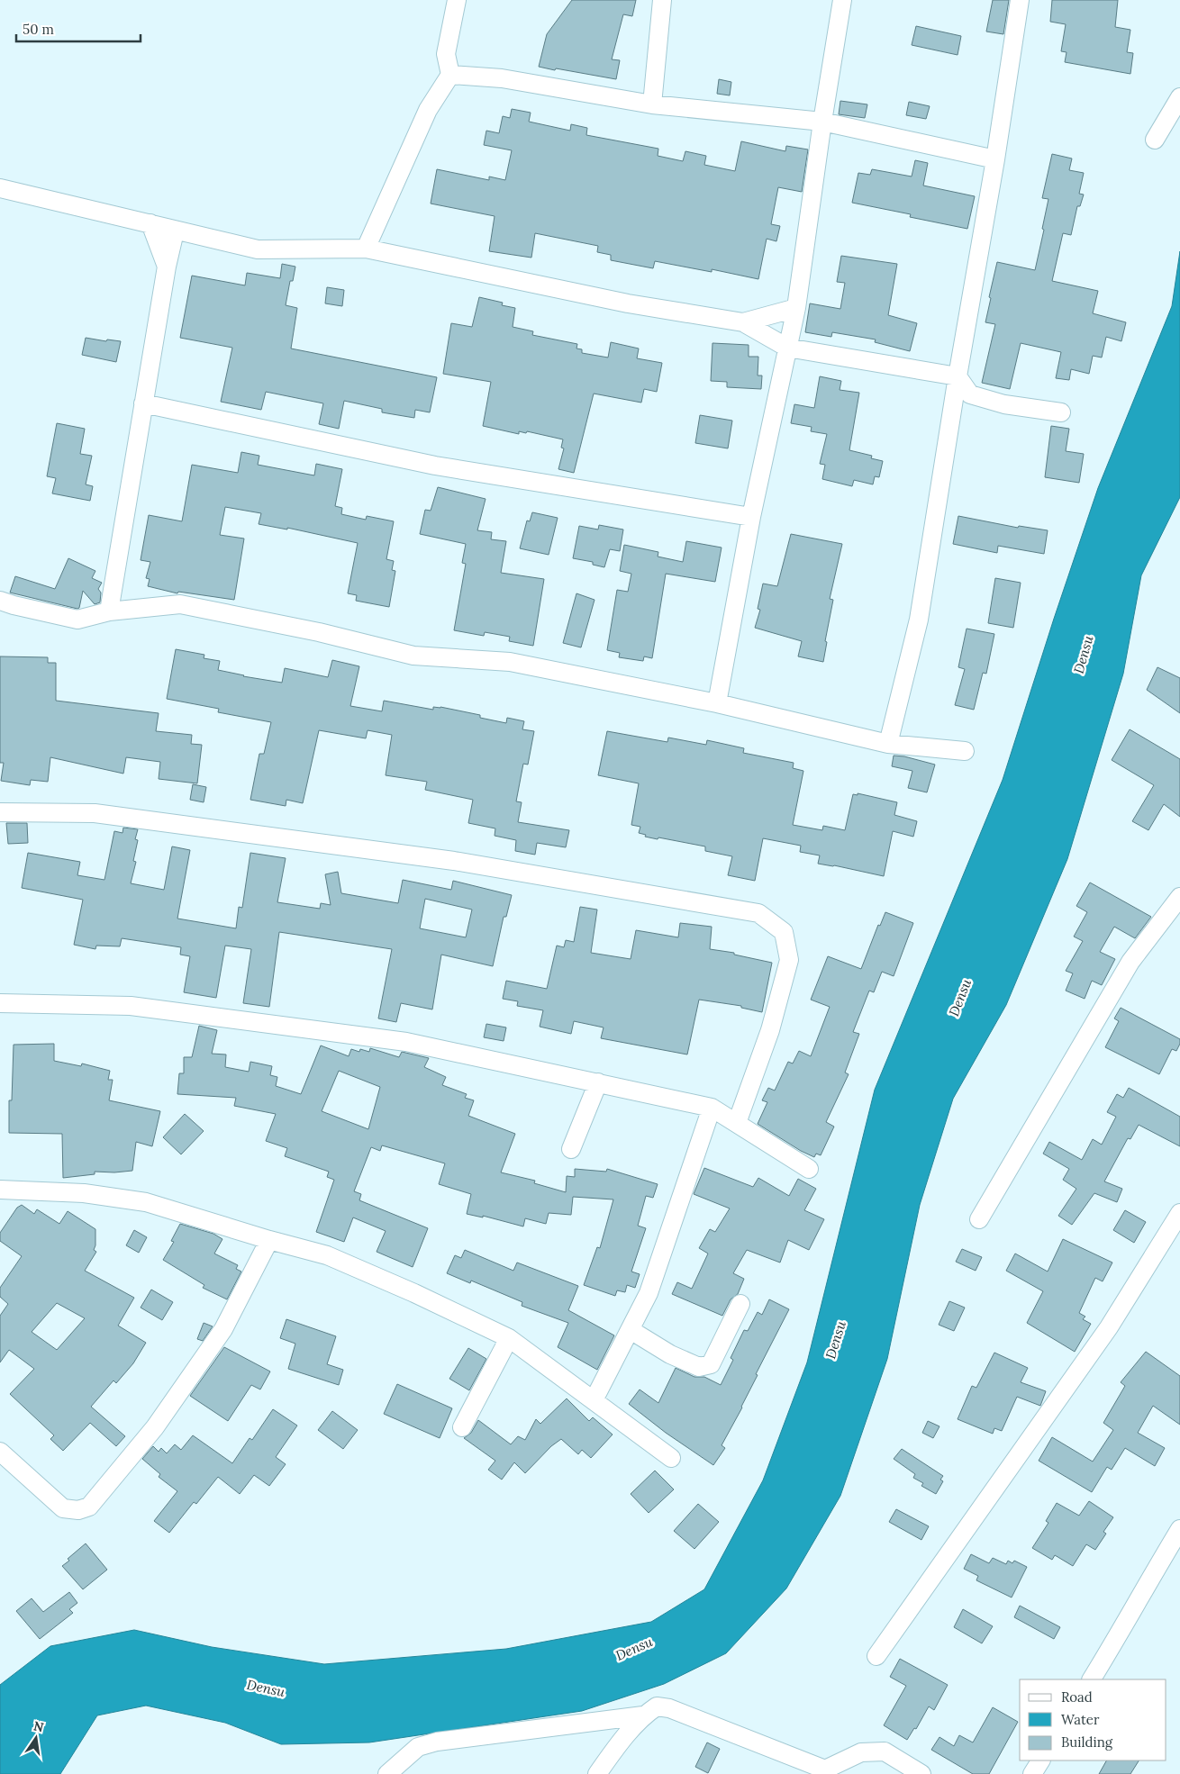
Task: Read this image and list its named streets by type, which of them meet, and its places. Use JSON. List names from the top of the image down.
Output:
{
  "water": ["Densu"],
  "legend": ["Road", "Water", "Building"],
  "scale_bar": "50 m",
  "north": "top"
}
